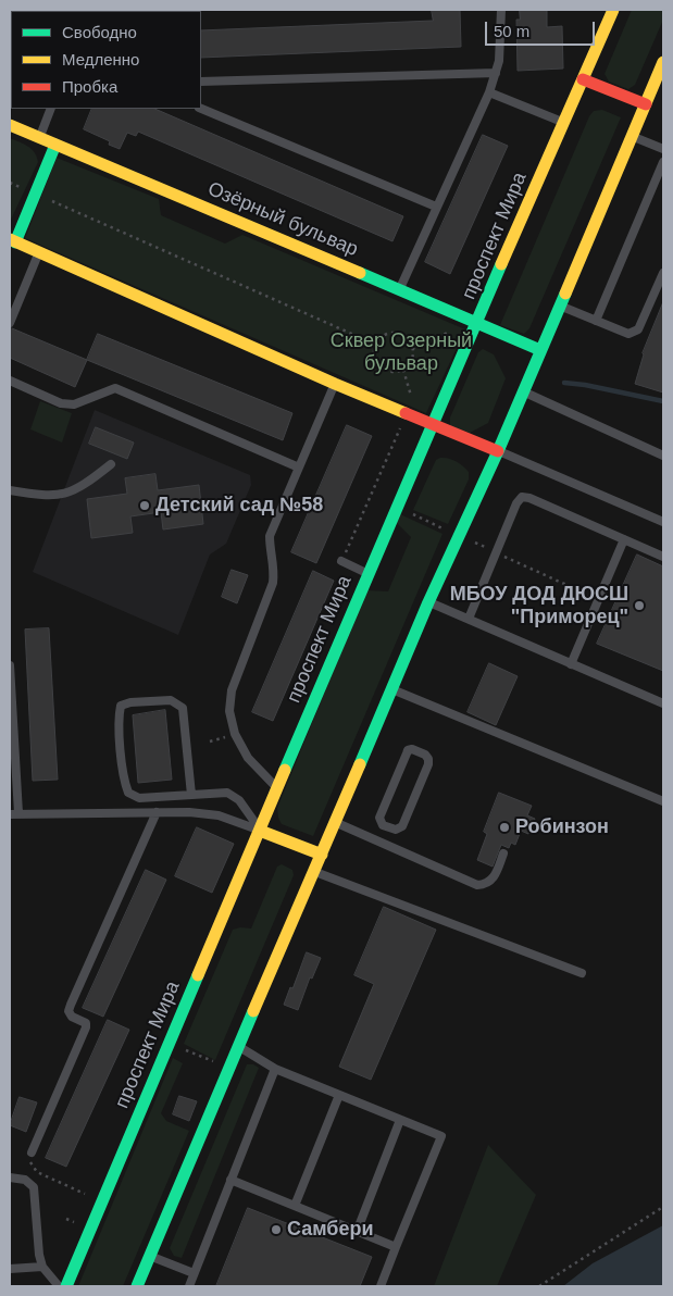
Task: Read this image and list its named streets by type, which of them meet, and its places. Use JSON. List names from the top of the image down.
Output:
{
  "streets": {
    "street": ["Озёрный бульвар", "проспект Мира"]
  },
  "crossings": [
    ["Озёрный бульвар", "проспект Мира"]
  ],
  "parks": ["Сквер Озерный бульвар"],
  "places": [
    "Детский сад №58",
    "МБОУ ДОД ДЮСШ \"Приморец\"",
    "Робинзон",
    "Самбери"
  ],
  "legend": ["Свободно", "Медленно", "Пробка"],
  "scale_bar": "50 m"
}
